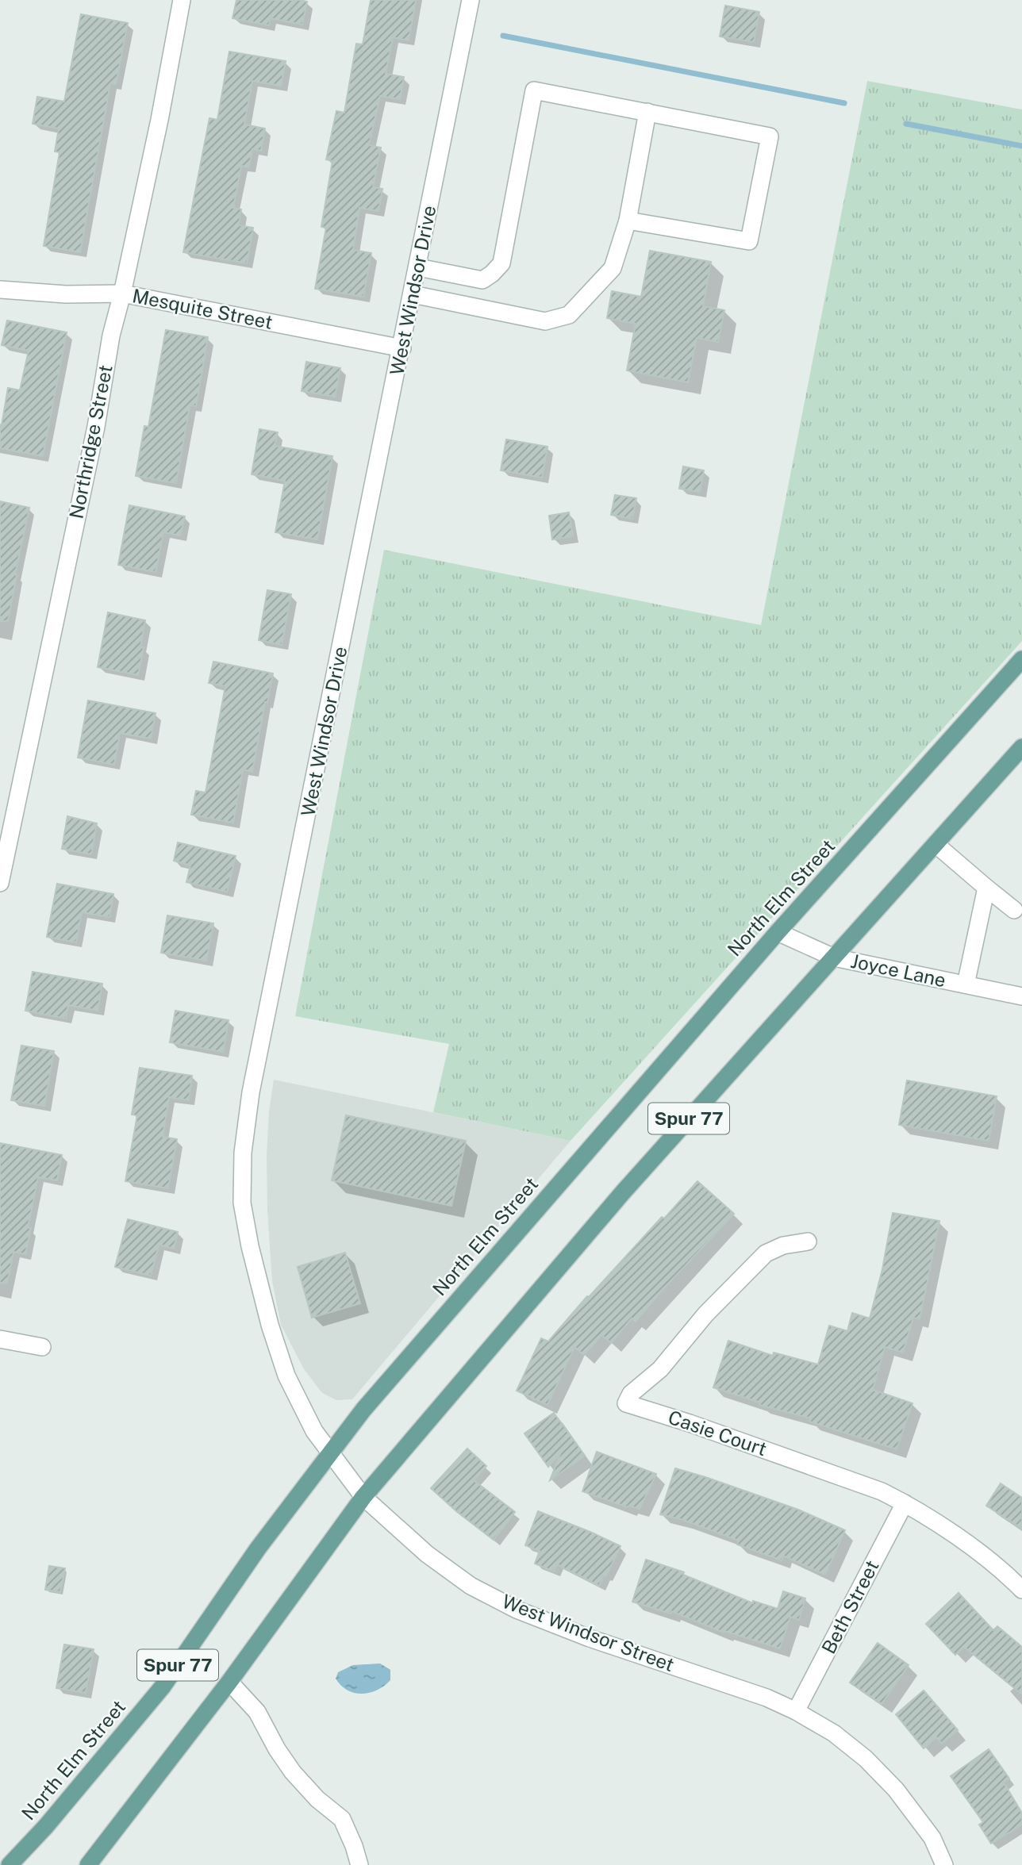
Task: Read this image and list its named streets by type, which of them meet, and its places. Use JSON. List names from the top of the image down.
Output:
{
  "streets": {
    "main road": ["North Elm Street", "Spur 77"],
    "street": [
      "West Windsor Drive",
      "Mesquite Street",
      "Northridge Street",
      "Joyce Lane",
      "Casie Court",
      "Beth Street",
      "West Windsor Street"
    ]
  },
  "crossings": [
    ["West Windsor Drive", "Mesquite Street"],
    ["West Windsor Drive", "North Elm Street"],
    ["West Windsor Drive", "West Windsor Street"],
    ["Mesquite Street", "Northridge Street"],
    ["North Elm Street", "Joyce Lane"],
    ["North Elm Street", "West Windsor Street"],
    ["Joyce Lane", "Spur 77"],
    ["Spur 77", "West Windsor Street"],
    ["Casie Court", "Beth Street"],
    ["Beth Street", "West Windsor Street"]
  ]
}
